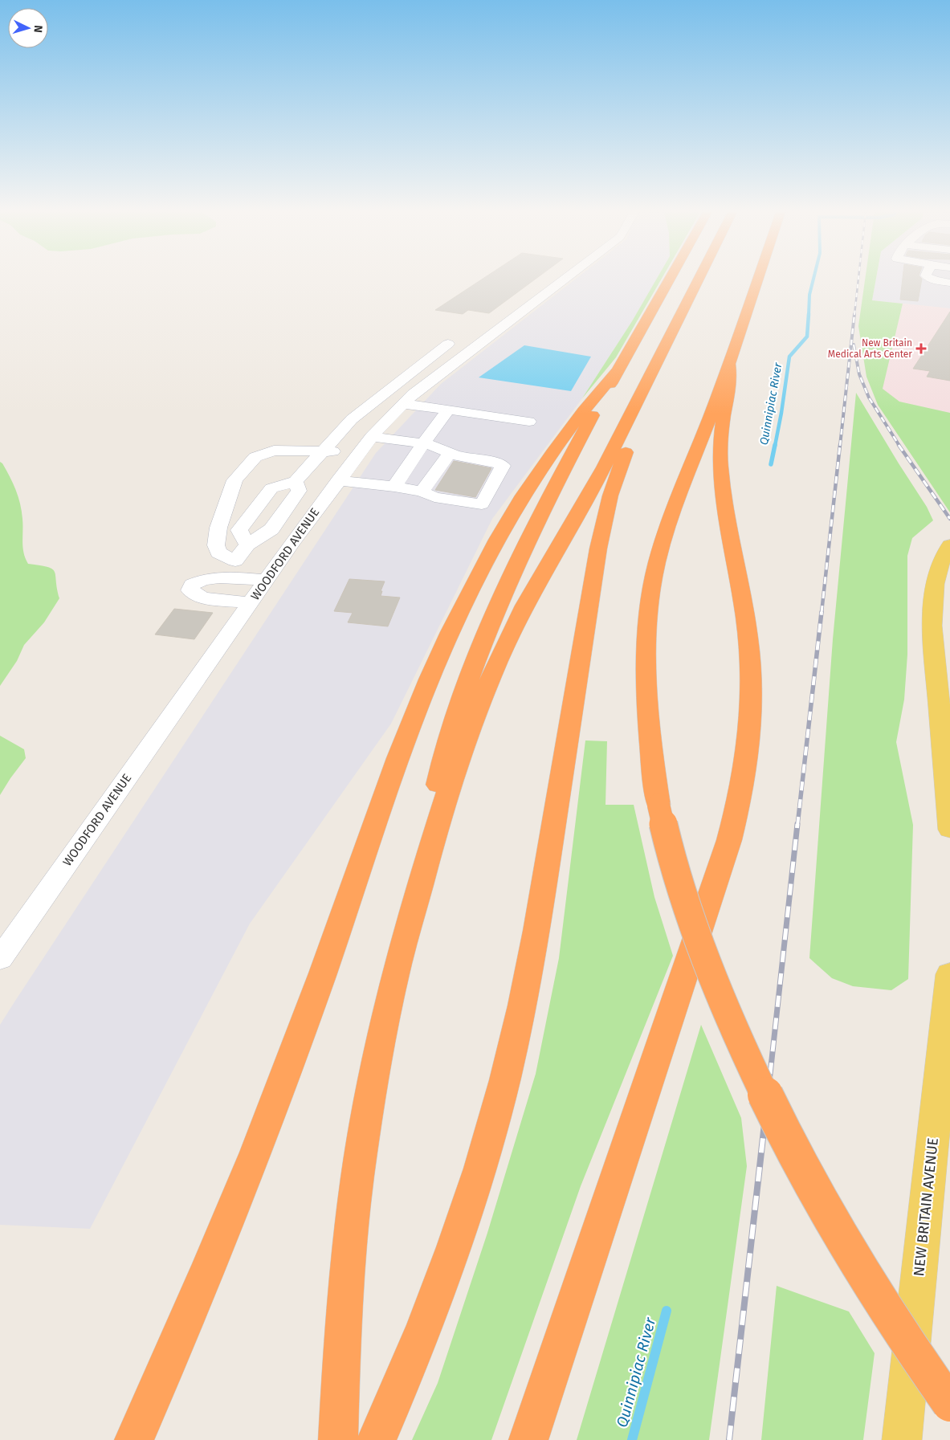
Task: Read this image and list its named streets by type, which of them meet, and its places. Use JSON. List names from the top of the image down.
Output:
{
  "streets": {
    "main road": ["NEW BRITAIN AVENUE"],
    "street": ["WOODFORD AVENUE"]
  },
  "water": ["Quinnipiac River"],
  "places": {
    "health": ["New Britain Medical Arts Center"]
  },
  "north": "right"
}
